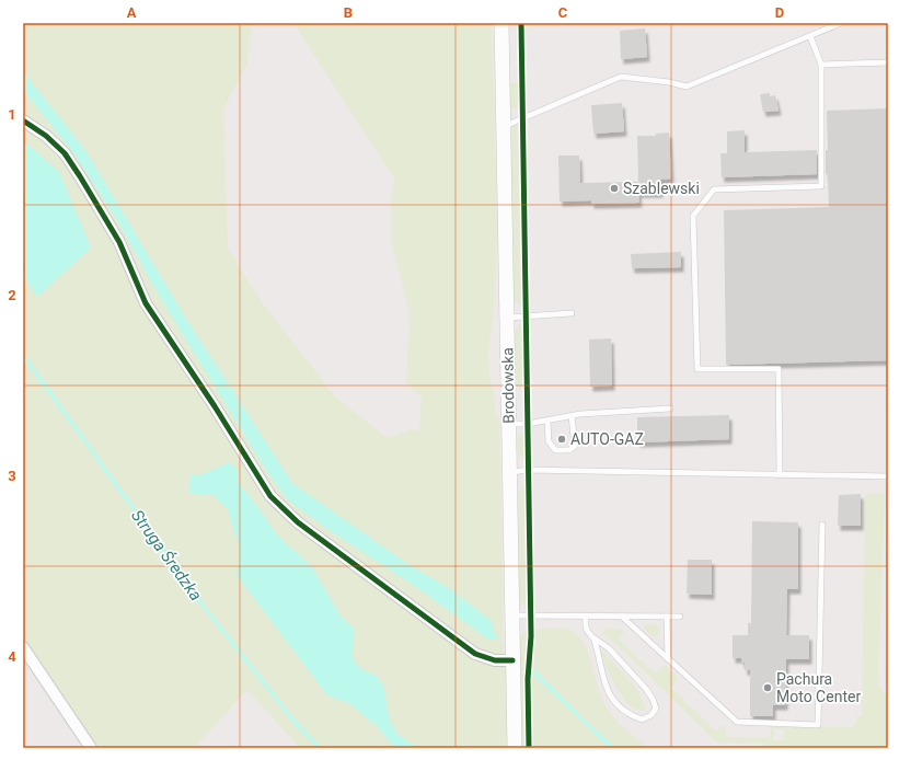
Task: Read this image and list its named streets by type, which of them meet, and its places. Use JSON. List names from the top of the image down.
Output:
{
  "streets": {
    "street": ["Brodowska"]
  },
  "water": ["Struga Średzka"],
  "places": ["Szablewski", "AUTO-GAZ", "Pachura Moto Center"],
  "grid": {
    "columns": [
      "A",
      "B",
      "C",
      "D"
    ],
    "rows": [
      "1",
      "2",
      "3",
      "4"
    ]
  }
}
